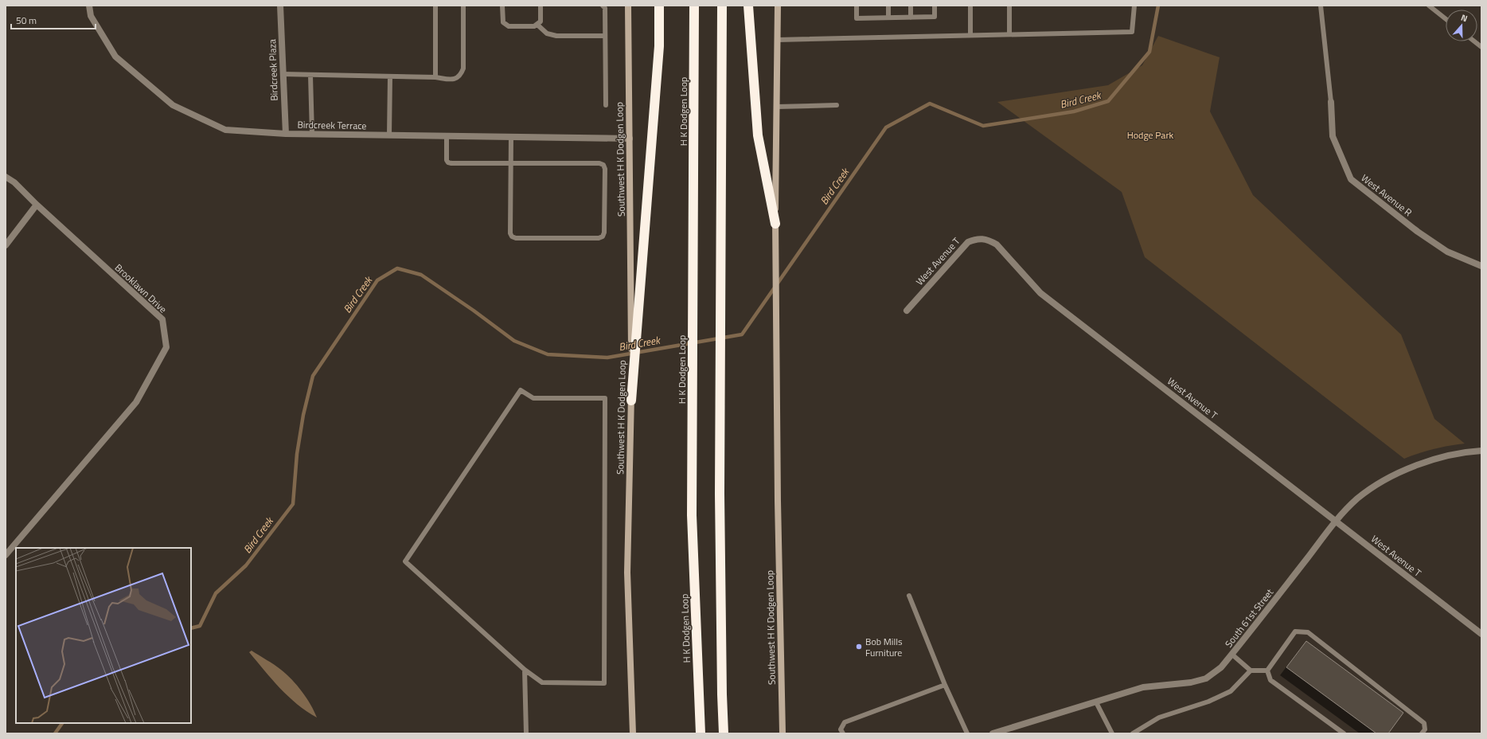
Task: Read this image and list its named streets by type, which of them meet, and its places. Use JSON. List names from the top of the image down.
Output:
{
  "streets": {
    "highway": ["H K Dodgen Loop"],
    "main road": ["Southwest H K Dodgen Loop"],
    "street": [
      "Birdcreek Plaza",
      "Birdcreek Terrace",
      "West Avenue R",
      "West Avenue T",
      "Brooklawn Drive",
      "South 61st Street"
    ]
  },
  "crossings": [
    ["Birdcreek Plaza", "Birdcreek Terrace"],
    ["Birdcreek Terrace", "Southwest H K Dodgen Loop"],
    ["West Avenue T", "South 61st Street"]
  ],
  "water": ["Bird Creek"],
  "parks": ["Hodge Park"],
  "places": ["Bob Mills Furniture"],
  "scale_bar": "50 m",
  "north": "top"
}
